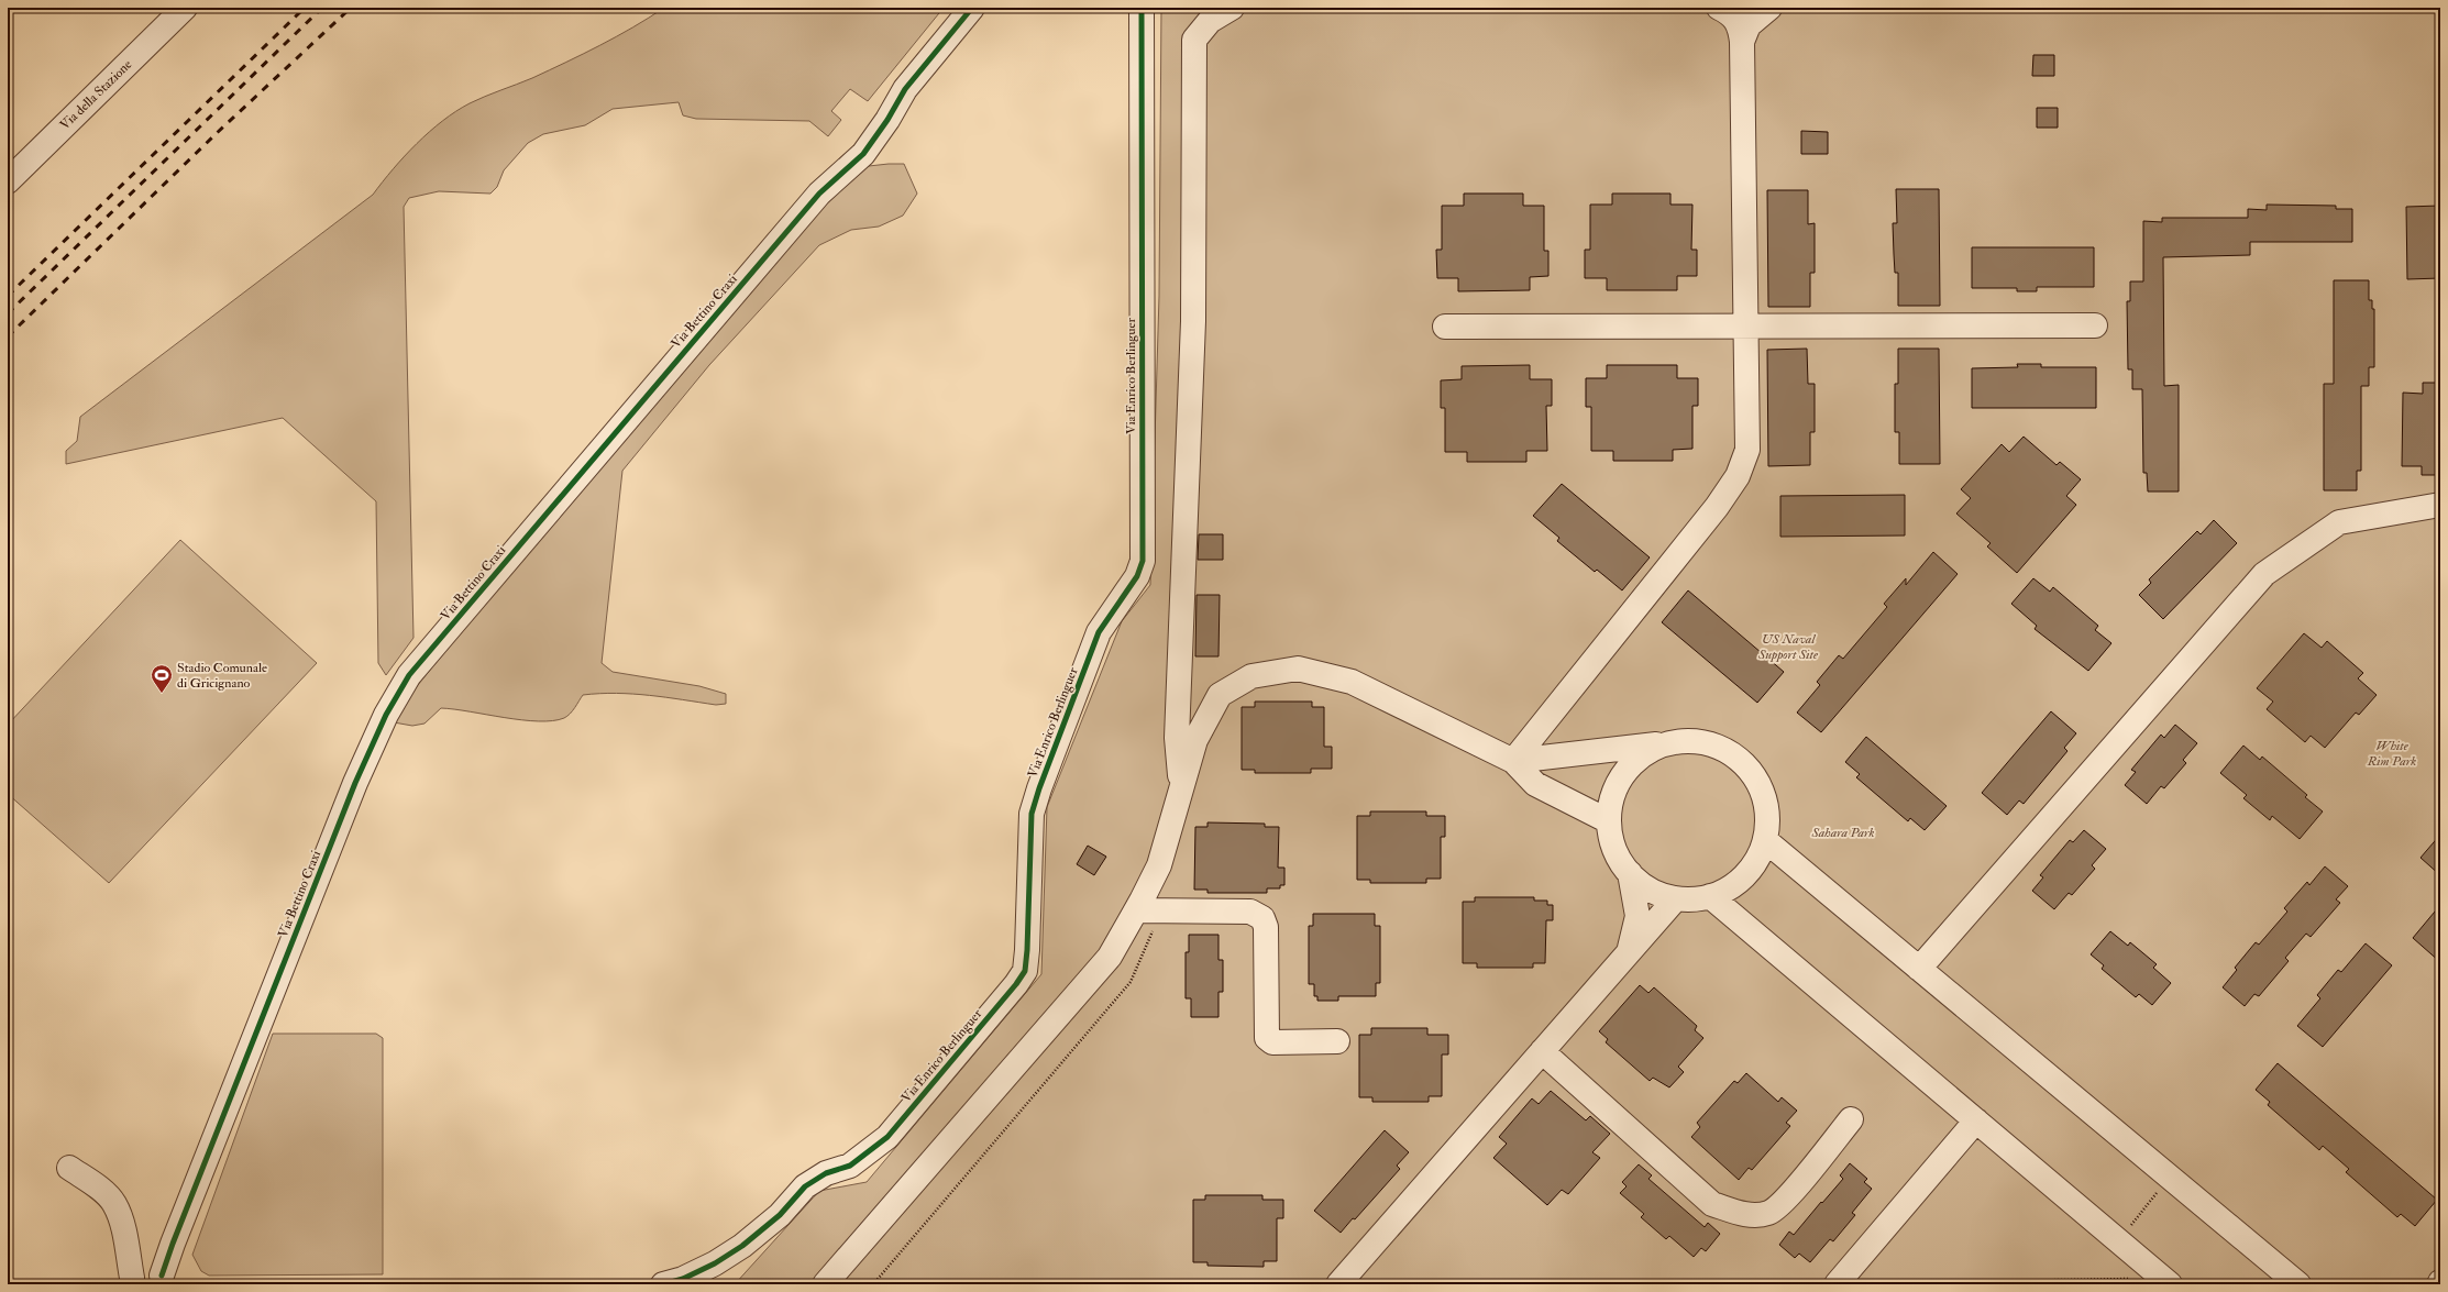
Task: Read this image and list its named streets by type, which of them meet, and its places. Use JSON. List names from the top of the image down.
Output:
{
  "streets": {
    "street": ["Via della Stazione", "Via Bettino Craxi", "Via Enrico Berlinguer"]
  },
  "parks": ["US Naval Support Site", "White Rim Park", "Sahara Park"],
  "places": {
    "sports": ["Stadio Comunale di Gricignano"]
  }
}
